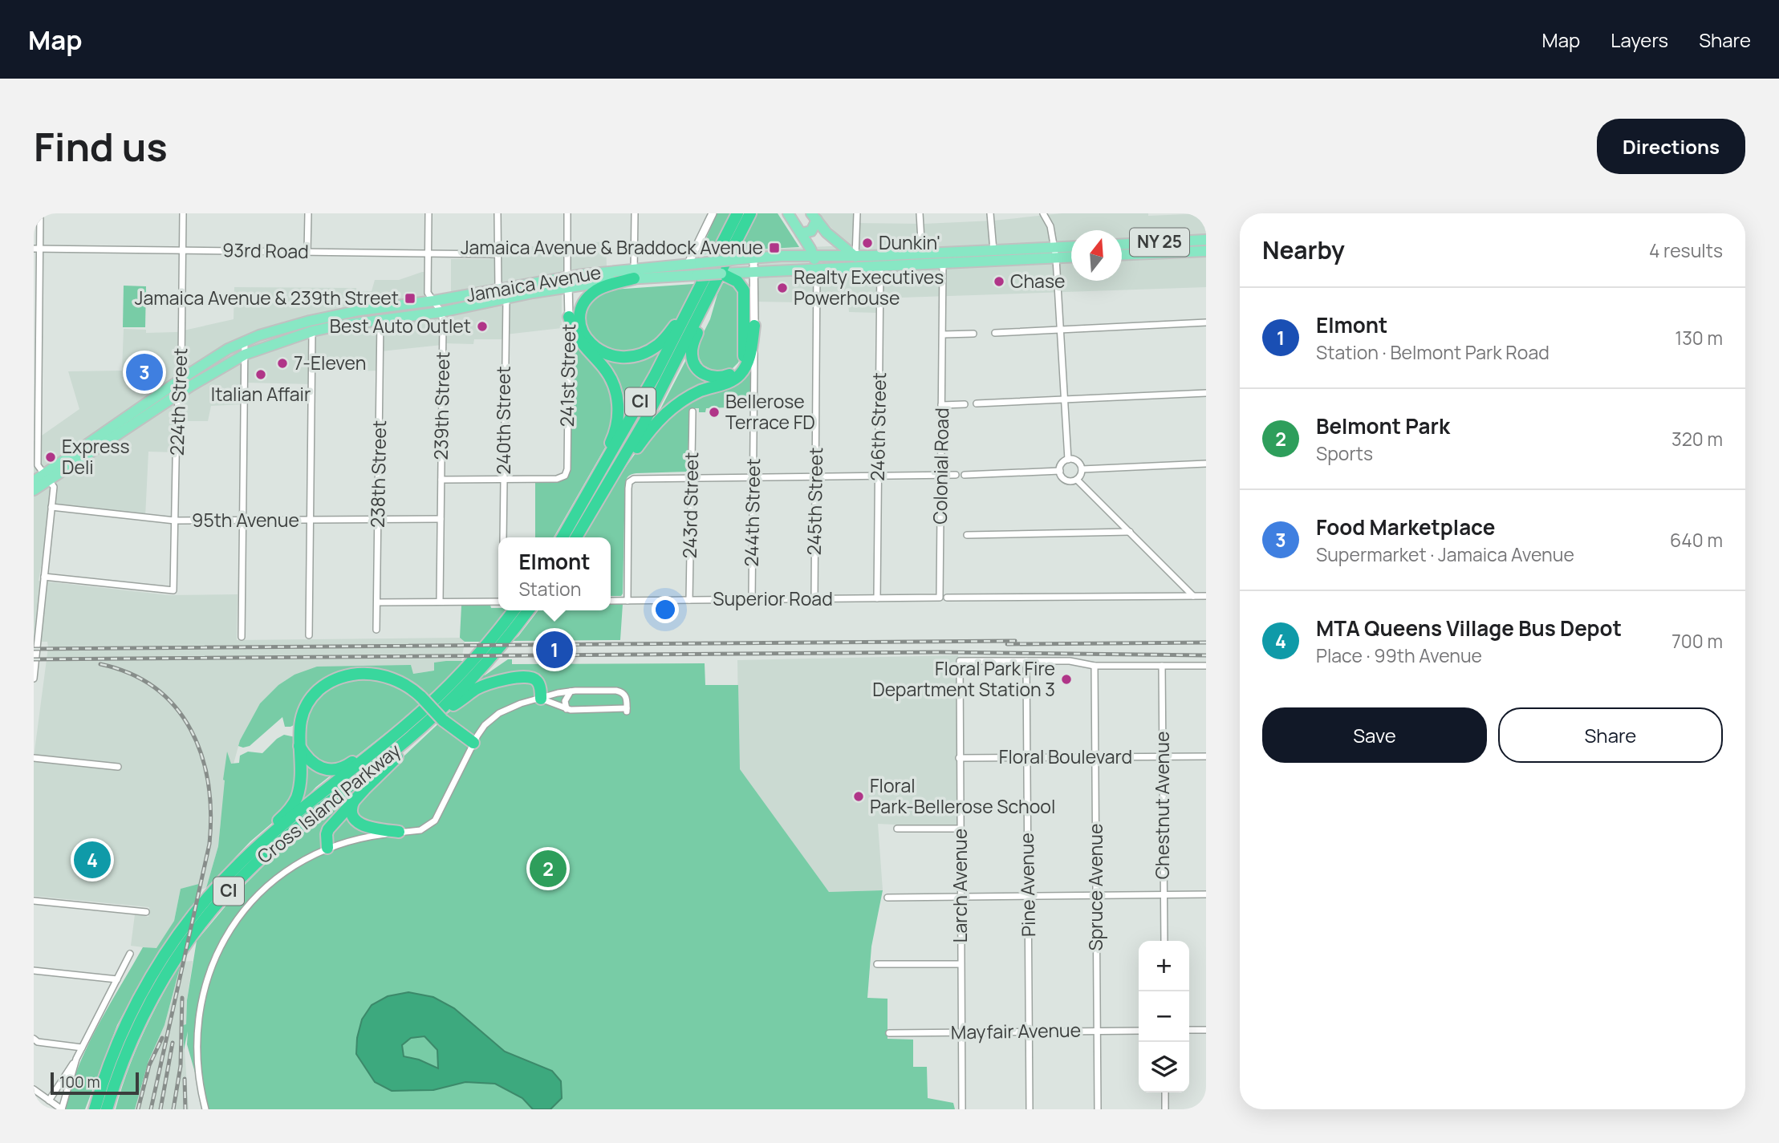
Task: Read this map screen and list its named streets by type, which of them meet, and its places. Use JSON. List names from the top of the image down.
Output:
{
  "streets": {
    "highway": ["CI", "Cross Island Parkway"],
    "main road": ["NY 25", "Jamaica Avenue"],
    "street": [
      "93rd Road",
      "241st Street",
      "224th Street",
      "239th Street",
      "240th Street",
      "246th Street",
      "Colonial Road",
      "238th Street",
      "245th Street",
      "243rd Street",
      "244th Street",
      "95th Avenue",
      "Superior Road",
      "Floral Boulevard",
      "Chestnut Avenue",
      "Pine Avenue",
      "Larch Avenue",
      "Spruce Avenue",
      "Mayfair Avenue"
    ]
  },
  "crossings": [
    ["93rd Road", "224th Street"],
    ["Jamaica Avenue", "241st Street"],
    ["Jamaica Avenue", "224th Street"],
    ["Jamaica Avenue", "239th Street"],
    ["Jamaica Avenue", "240th Street"],
    ["Jamaica Avenue", "246th Street"],
    ["Jamaica Avenue", "Colonial Road"],
    ["Jamaica Avenue", "238th Street"],
    ["Jamaica Avenue", "245th Street"],
    ["Jamaica Avenue", "244th Street"],
    ["241st Street", "240th Street"],
    ["224th Street", "95th Avenue"],
    ["239th Street", "95th Avenue"],
    ["246th Street", "Superior Road"],
    ["Colonial Road", "Superior Road"],
    ["238th Street", "95th Avenue"],
    ["245th Street", "Superior Road"],
    ["243rd Street", "Superior Road"],
    ["244th Street", "Superior Road"],
    ["Floral Boulevard", "Chestnut Avenue"],
    ["Floral Boulevard", "Pine Avenue"],
    ["Floral Boulevard", "Larch Avenue"],
    ["Floral Boulevard", "Spruce Avenue"],
    ["Pine Avenue", "Larch Avenue"],
    ["Pine Avenue", "Mayfair Avenue"],
    ["Larch Avenue", "Mayfair Avenue"],
    ["Spruce Avenue", "Mayfair Avenue"]
  ],
  "places": {
    "other": [
      "Dunkin'",
      "Chase",
      "Realty Executives Powerhouse",
      "Best Auto Outlet",
      "7-Eleven",
      "Italian Affair",
      "Bellerose Terrace FD",
      "Express Deli",
      "Floral Park Fire Department Station 3",
      "Floral Park-Bellerose School"
    ],
    "transit": ["Jamaica Avenue & Braddock Avenue", "Jamaica Avenue & 239th Street"]
  },
  "scale_bar": "100 m",
  "north": "top",
  "page": {
    "header": "Map",
    "nav": ["Map", "Layers", "Share"],
    "buttons": [
      "Directions",
      ["Save", "Share"]
    ],
    "title": "Find us",
    "heading": ["Nearby", "4 results"],
    "list": [
      {
        "mark": "1",
        "name": "Elmont",
        "note": "Station · Belmont Park Road",
        "value": "130 m"
      },
      {
        "mark": "2",
        "name": "Belmont Park",
        "note": "Sports",
        "value": "320 m"
      },
      {
        "mark": "3",
        "name": "Food Marketplace",
        "note": "Supermarket · Jamaica Avenue",
        "value": "640 m"
      },
      {
        "mark": "4",
        "name": "MTA Queens Village Bus Depot",
        "note": "Place · 99th Avenue",
        "value": "700 m"
      }
    ],
    "pins": [
      "3",
      "1",
      "4",
      "2"
    ],
    "popup": ["Elmont", "Station"],
    "map_buttons": ["+", "−"],
    "scale": "100 m"
  }
}
